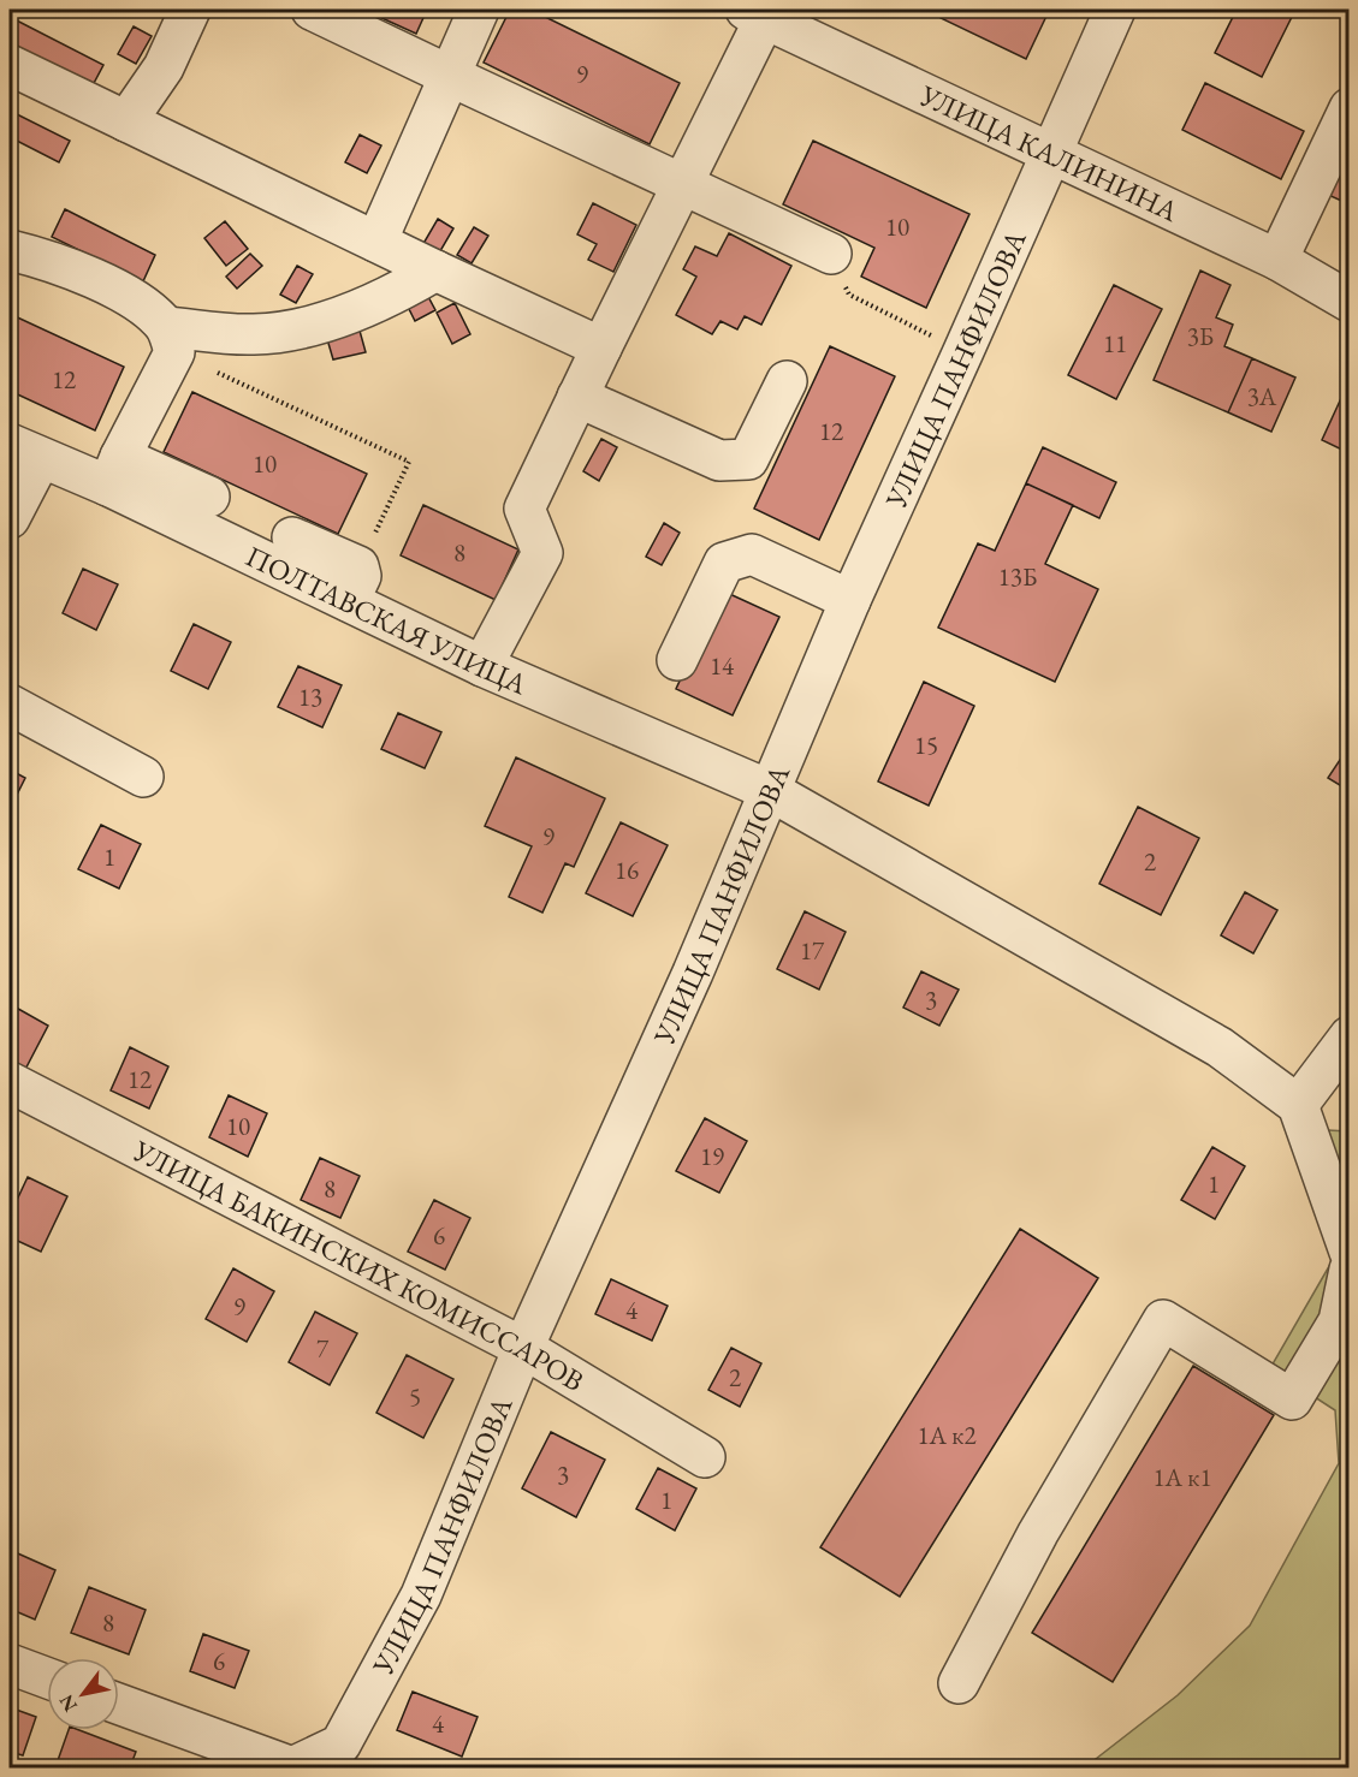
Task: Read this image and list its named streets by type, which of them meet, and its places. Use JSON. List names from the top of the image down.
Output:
{
  "streets": {
    "street": [
      "УЛИЦА КАЛИНИНА",
      "УЛИЦА ПАНФИЛОВА",
      "ПОЛТАВСКАЯ УЛИЦА",
      "УЛИЦА БАКИНСКИХ КОМИССАРОВ"
    ]
  },
  "crossings": [
    ["УЛИЦА КАЛИНИНА", "УЛИЦА ПАНФИЛОВА"],
    ["УЛИЦА ПАНФИЛОВА", "ПОЛТАВСКАЯ УЛИЦА"],
    ["УЛИЦА ПАНФИЛОВА", "УЛИЦА БАКИНСКИХ КОМИССАРОВ"]
  ],
  "house_numbers": [
    "9",
    "10",
    "3Б",
    "11",
    "12",
    "3А",
    "12",
    "10",
    "8",
    "13Б",
    "14",
    "13",
    "15",
    "9",
    "1",
    "2",
    "16",
    "17",
    "3",
    "12",
    "10",
    "19",
    "1",
    "8",
    "6",
    "9",
    "4",
    "7",
    "2",
    "5",
    "1А к2",
    "3",
    "1А к1",
    "1",
    "8",
    "6",
    "4"
  ],
  "north": "bottom left"
}
